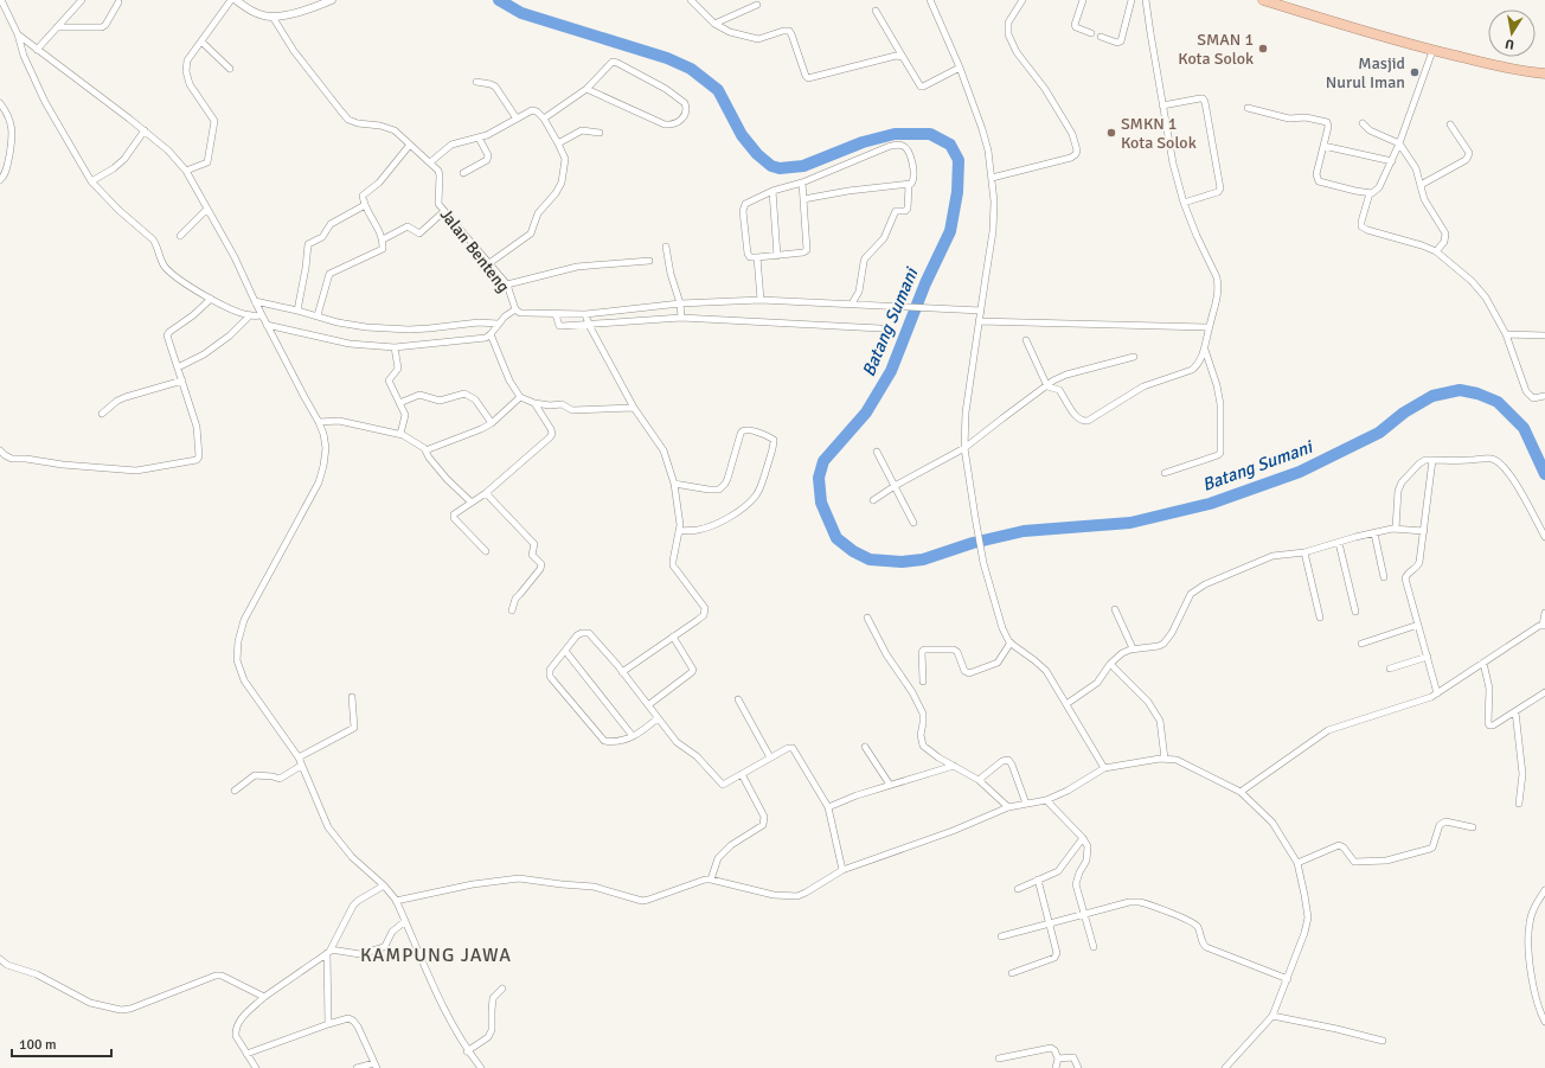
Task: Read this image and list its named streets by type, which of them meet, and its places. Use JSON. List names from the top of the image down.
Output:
{
  "streets": {
    "street": ["Jalan Benteng"]
  },
  "districts": ["KAMPUNG JAWA"],
  "water": ["Batang Sumani"],
  "places": ["SMAN 1 Kota Solok", "Masjid Nurul Iman", "SMKN 1 Kota Solok"],
  "scale_bar": "100 m",
  "north": "bottom"
}
